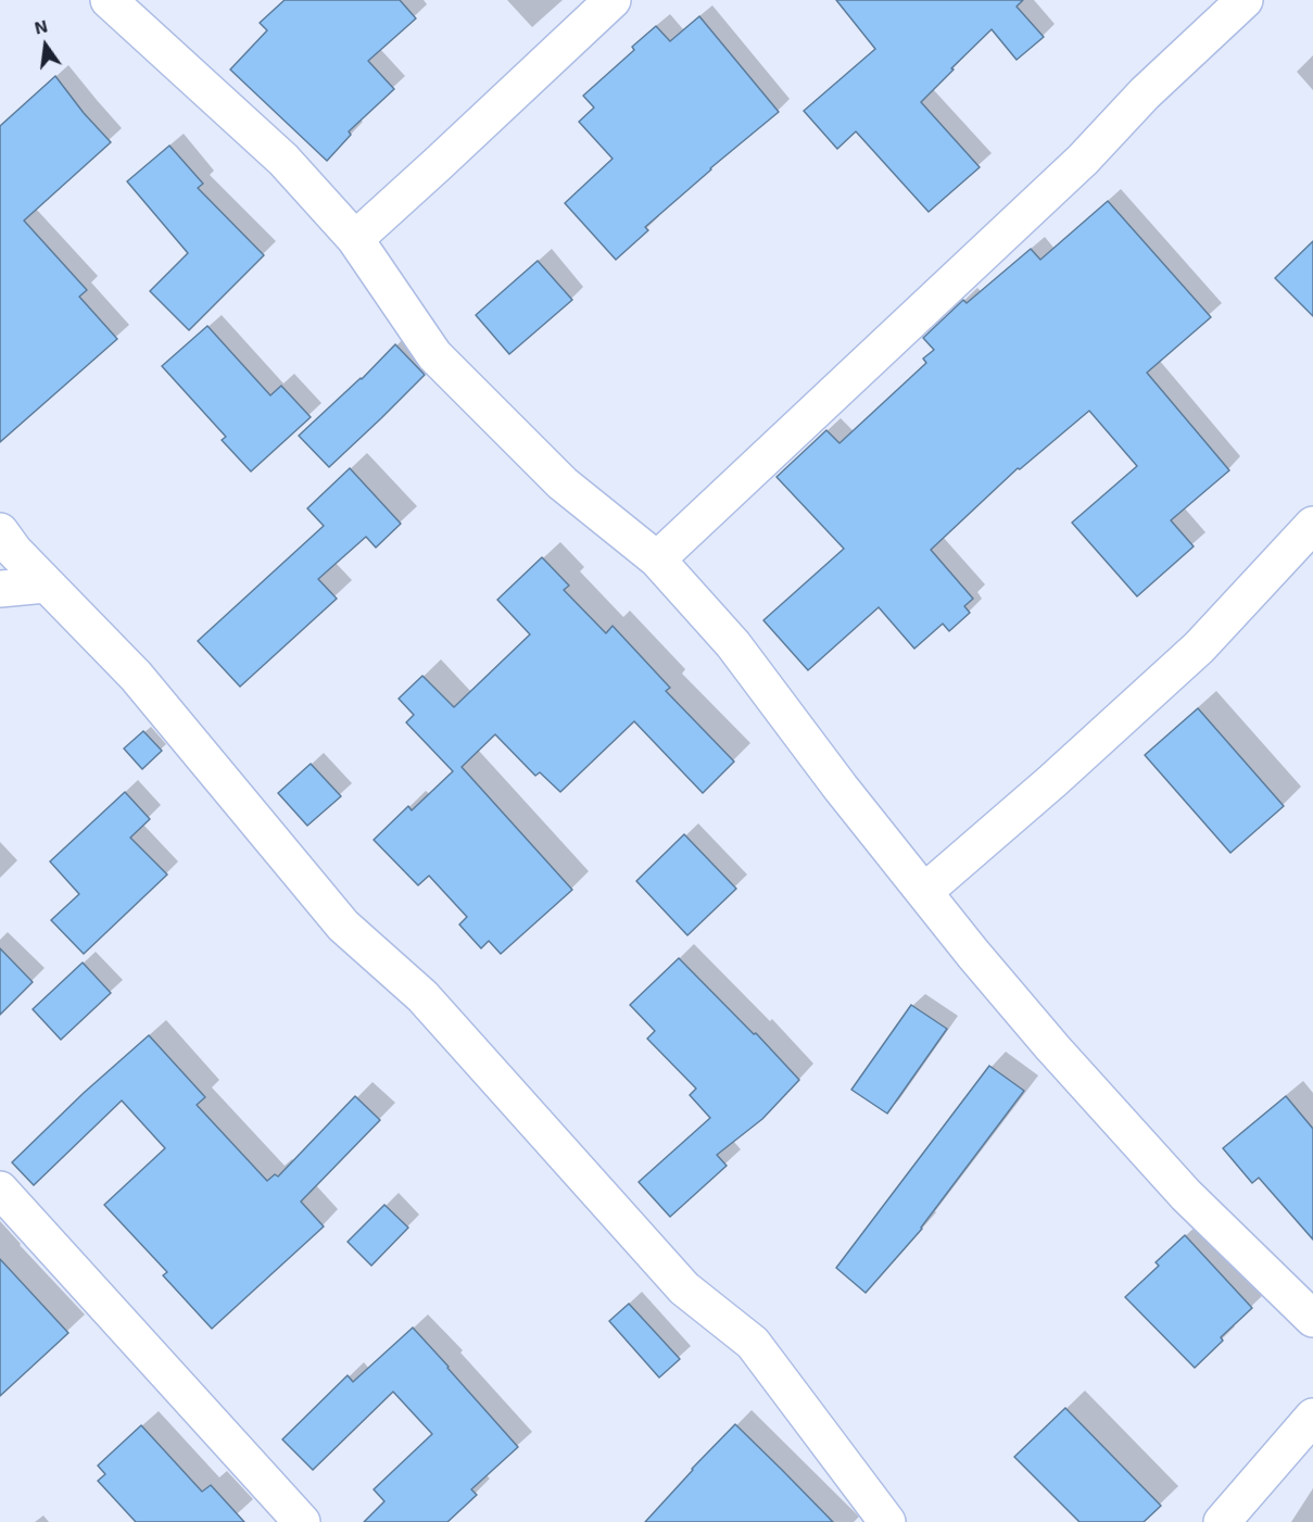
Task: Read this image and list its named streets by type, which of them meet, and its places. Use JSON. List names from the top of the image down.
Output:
{
  "north": "top"
}
